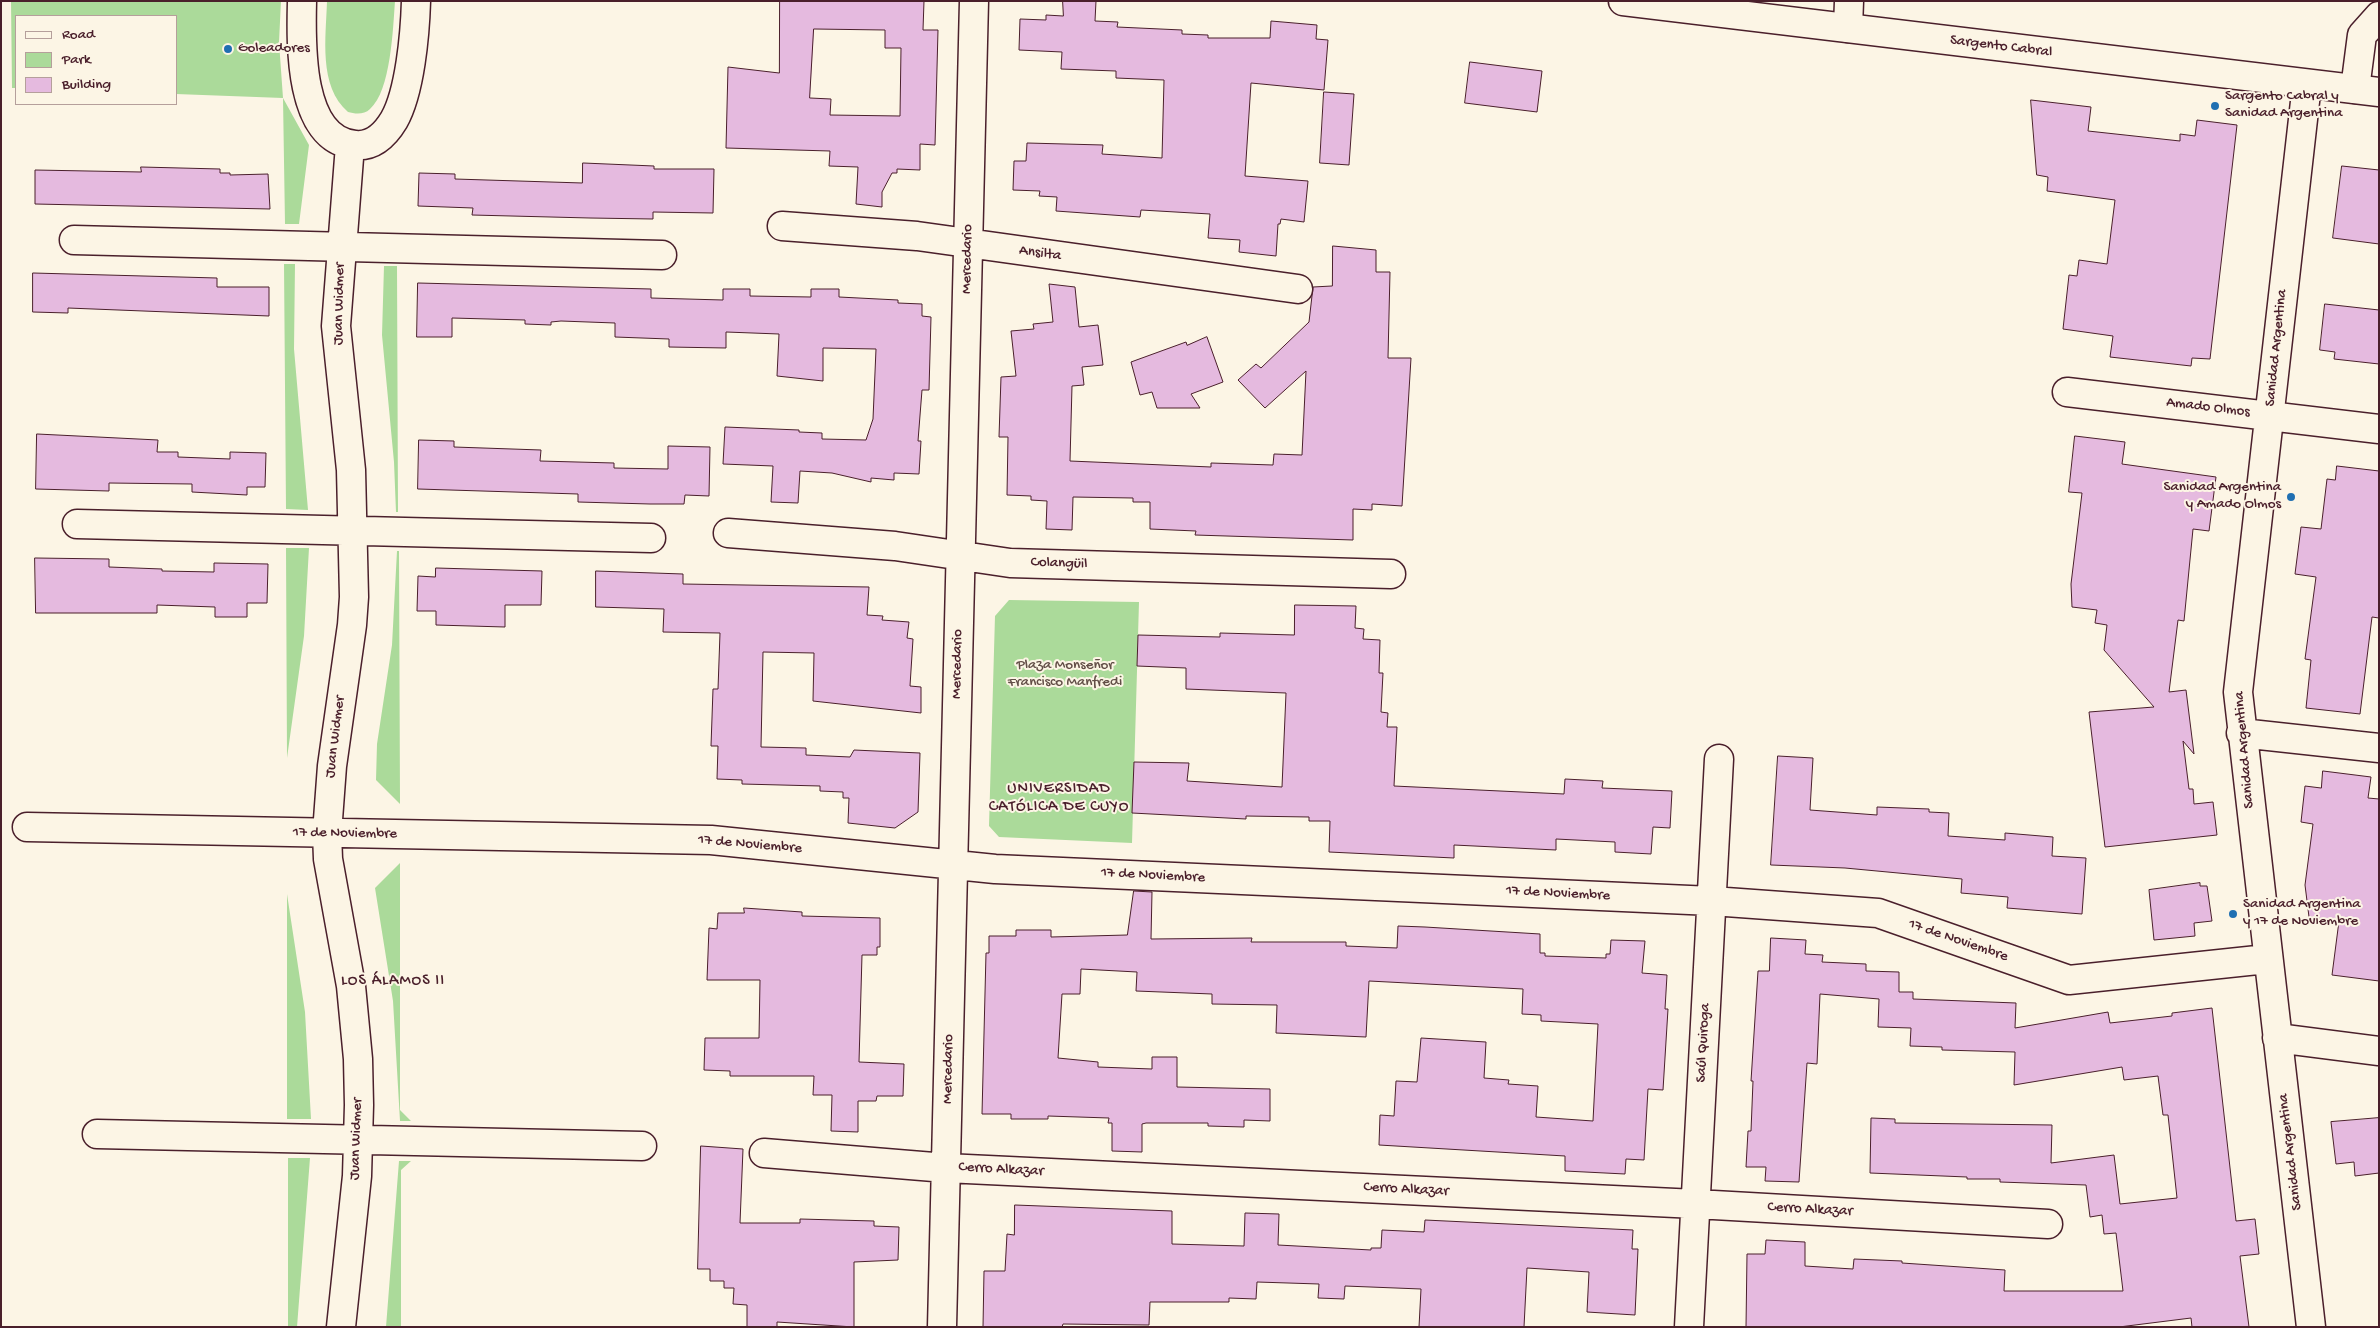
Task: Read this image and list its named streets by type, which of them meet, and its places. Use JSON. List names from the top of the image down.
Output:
{
  "streets": {
    "street": [
      "Sargento Cabral",
      "Ansilta",
      "Mercedario",
      "Juan Widmer",
      "Sanidad Argentina",
      "Amado Olmos",
      "Colangüil",
      "17 de Noviembre",
      "Saúl Quiroga",
      "Cerro Alkazar"
    ]
  },
  "crossings": [
    ["Sargento Cabral", "Sanidad Argentina"],
    ["Ansilta", "Mercedario"],
    ["Mercedario", "Colangüil"],
    ["Mercedario", "17 de Noviembre"],
    ["Mercedario", "Cerro Alkazar"],
    ["Juan Widmer", "17 de Noviembre"],
    ["Sanidad Argentina", "Amado Olmos"],
    ["Sanidad Argentina", "17 de Noviembre"],
    ["17 de Noviembre", "Saúl Quiroga"],
    ["Saúl Quiroga", "Cerro Alkazar"]
  ],
  "districts": ["UNIVERSIDAD CATÓLICA DE CUYO", "LOS ÁLAMOS II"],
  "parks": ["Plaza Monseñor Francisco Manfredi"],
  "places": [
    "Goleadores",
    "Sargento Cabral y Sanidad Argentina",
    "Sanidad Argentina y Amado Olmos",
    "Sanidad Argentina y 17 de Noviembre"
  ],
  "legend": ["Road", "Park", "Building"]
}
